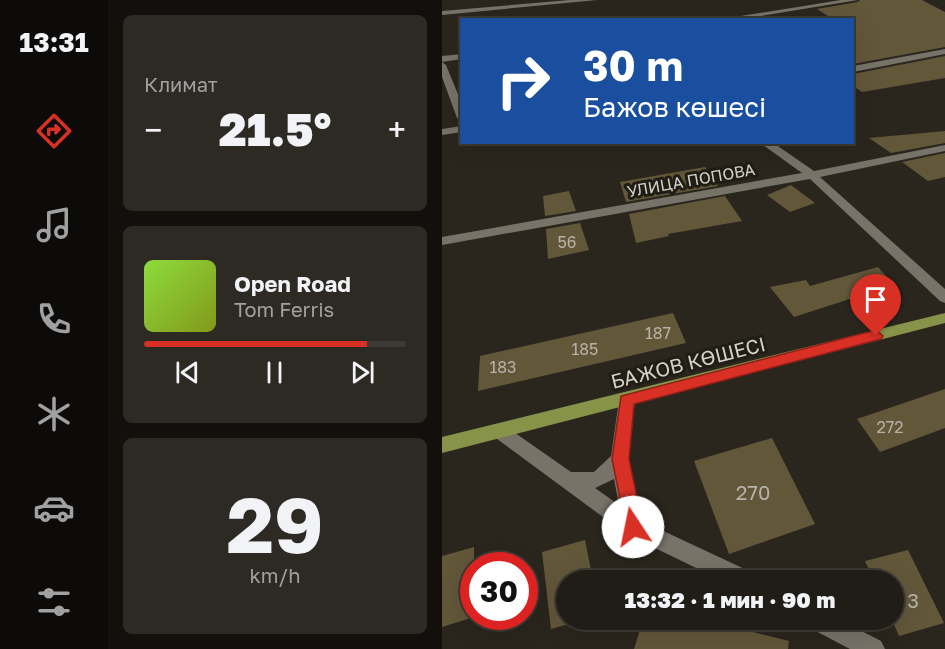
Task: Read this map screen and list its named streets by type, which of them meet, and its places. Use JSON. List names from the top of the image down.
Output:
{
  "streets": {
    "main road": ["БАЖОВ КӨШЕСІ"],
    "street": ["УЛИЦА ПОПОВА"]
  },
  "house_numbers": [
    "56",
    "187",
    "185",
    "183",
    "272",
    "270",
    "3"
  ],
  "page": {
    "tabs": "13:31",
    "tile": [
      "Климат",
      ["29", "km/h"]
    ],
    "turn": ["30 m", "Бажов көшесі"],
    "heat": ["−", "21.5°", "+"],
    "song": ["Open Road", "Tom Ferris"],
    "limit": "30",
    "trip": "13:32 · 1 мин · 90 m"
  }
}
